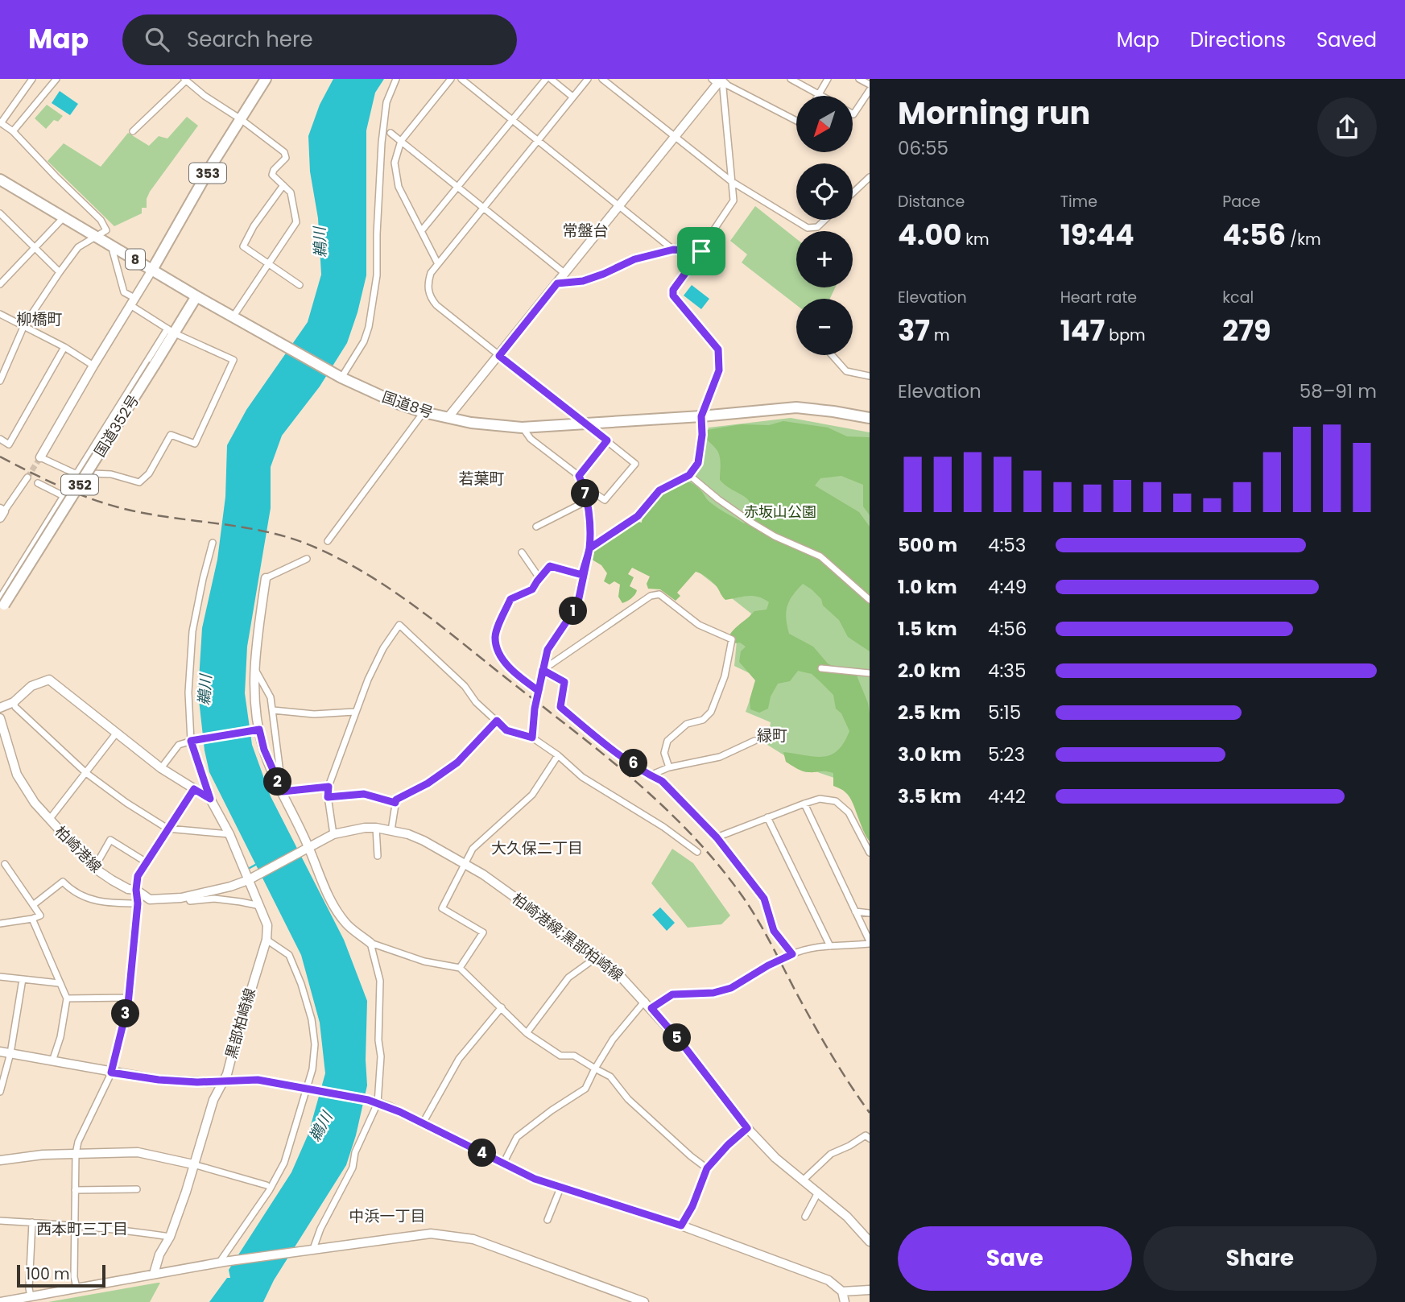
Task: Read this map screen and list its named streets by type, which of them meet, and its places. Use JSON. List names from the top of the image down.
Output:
{
  "streets": {
    "highway": [
      "353",
      "8",
      "国道8号",
      "国道352号",
      "352"
    ],
    "street": ["柏崎港線", "柏崎港線;黒部柏崎線", "黒部柏崎線"]
  },
  "crossings": [
    ["353", "国道8号"],
    ["国道8号", "国道352号"],
    ["柏崎港線", "柏崎港線;黒部柏崎線"],
    ["柏崎港線", "黒部柏崎線"],
    ["柏崎港線;黒部柏崎線", "黒部柏崎線"]
  ],
  "districts": [
    "常盤台",
    "柳橋町",
    "若葉町",
    "緑町",
    "大久保二丁目",
    "中浜一丁目",
    "西本町三丁目"
  ],
  "water": ["鵜川"],
  "parks": ["赤坂山公園"],
  "scale_bar": "100 m",
  "north": "bottom left",
  "page": {
    "header": "Map",
    "search": "Search here",
    "nav": ["Map", "Directions", "Saved"],
    "heading": ["Morning run", "06:55"],
    "map_buttons": ["+", "−"],
    "stats": [
      ["Distance", "4.00 km"],
      ["Time", "19:44"],
      ["Pace", "4:56 /km"],
      ["Elevation", "37 m"],
      ["Heart rate", "147 bpm"],
      ["kcal", "279"]
    ],
    "chart": ["Elevation", "58–91 m"],
    "pins": [
      "7",
      "1",
      "6",
      "2",
      "3",
      "5",
      "4"
    ],
    "list": [
      {
        "name": "500 m",
        "note": "4:53"
      },
      {
        "name": "1.0 km",
        "note": "4:49"
      },
      {
        "name": "1.5 km",
        "note": "4:56"
      },
      {
        "name": "2.0 km",
        "note": "4:35"
      },
      {
        "name": "2.5 km",
        "note": "5:15"
      },
      {
        "name": "3.0 km",
        "note": "5:23"
      },
      {
        "name": "3.5 km",
        "note": "4:42"
      }
    ],
    "buttons": ["Save", "Share"],
    "scale": "100 m"
  }
}
